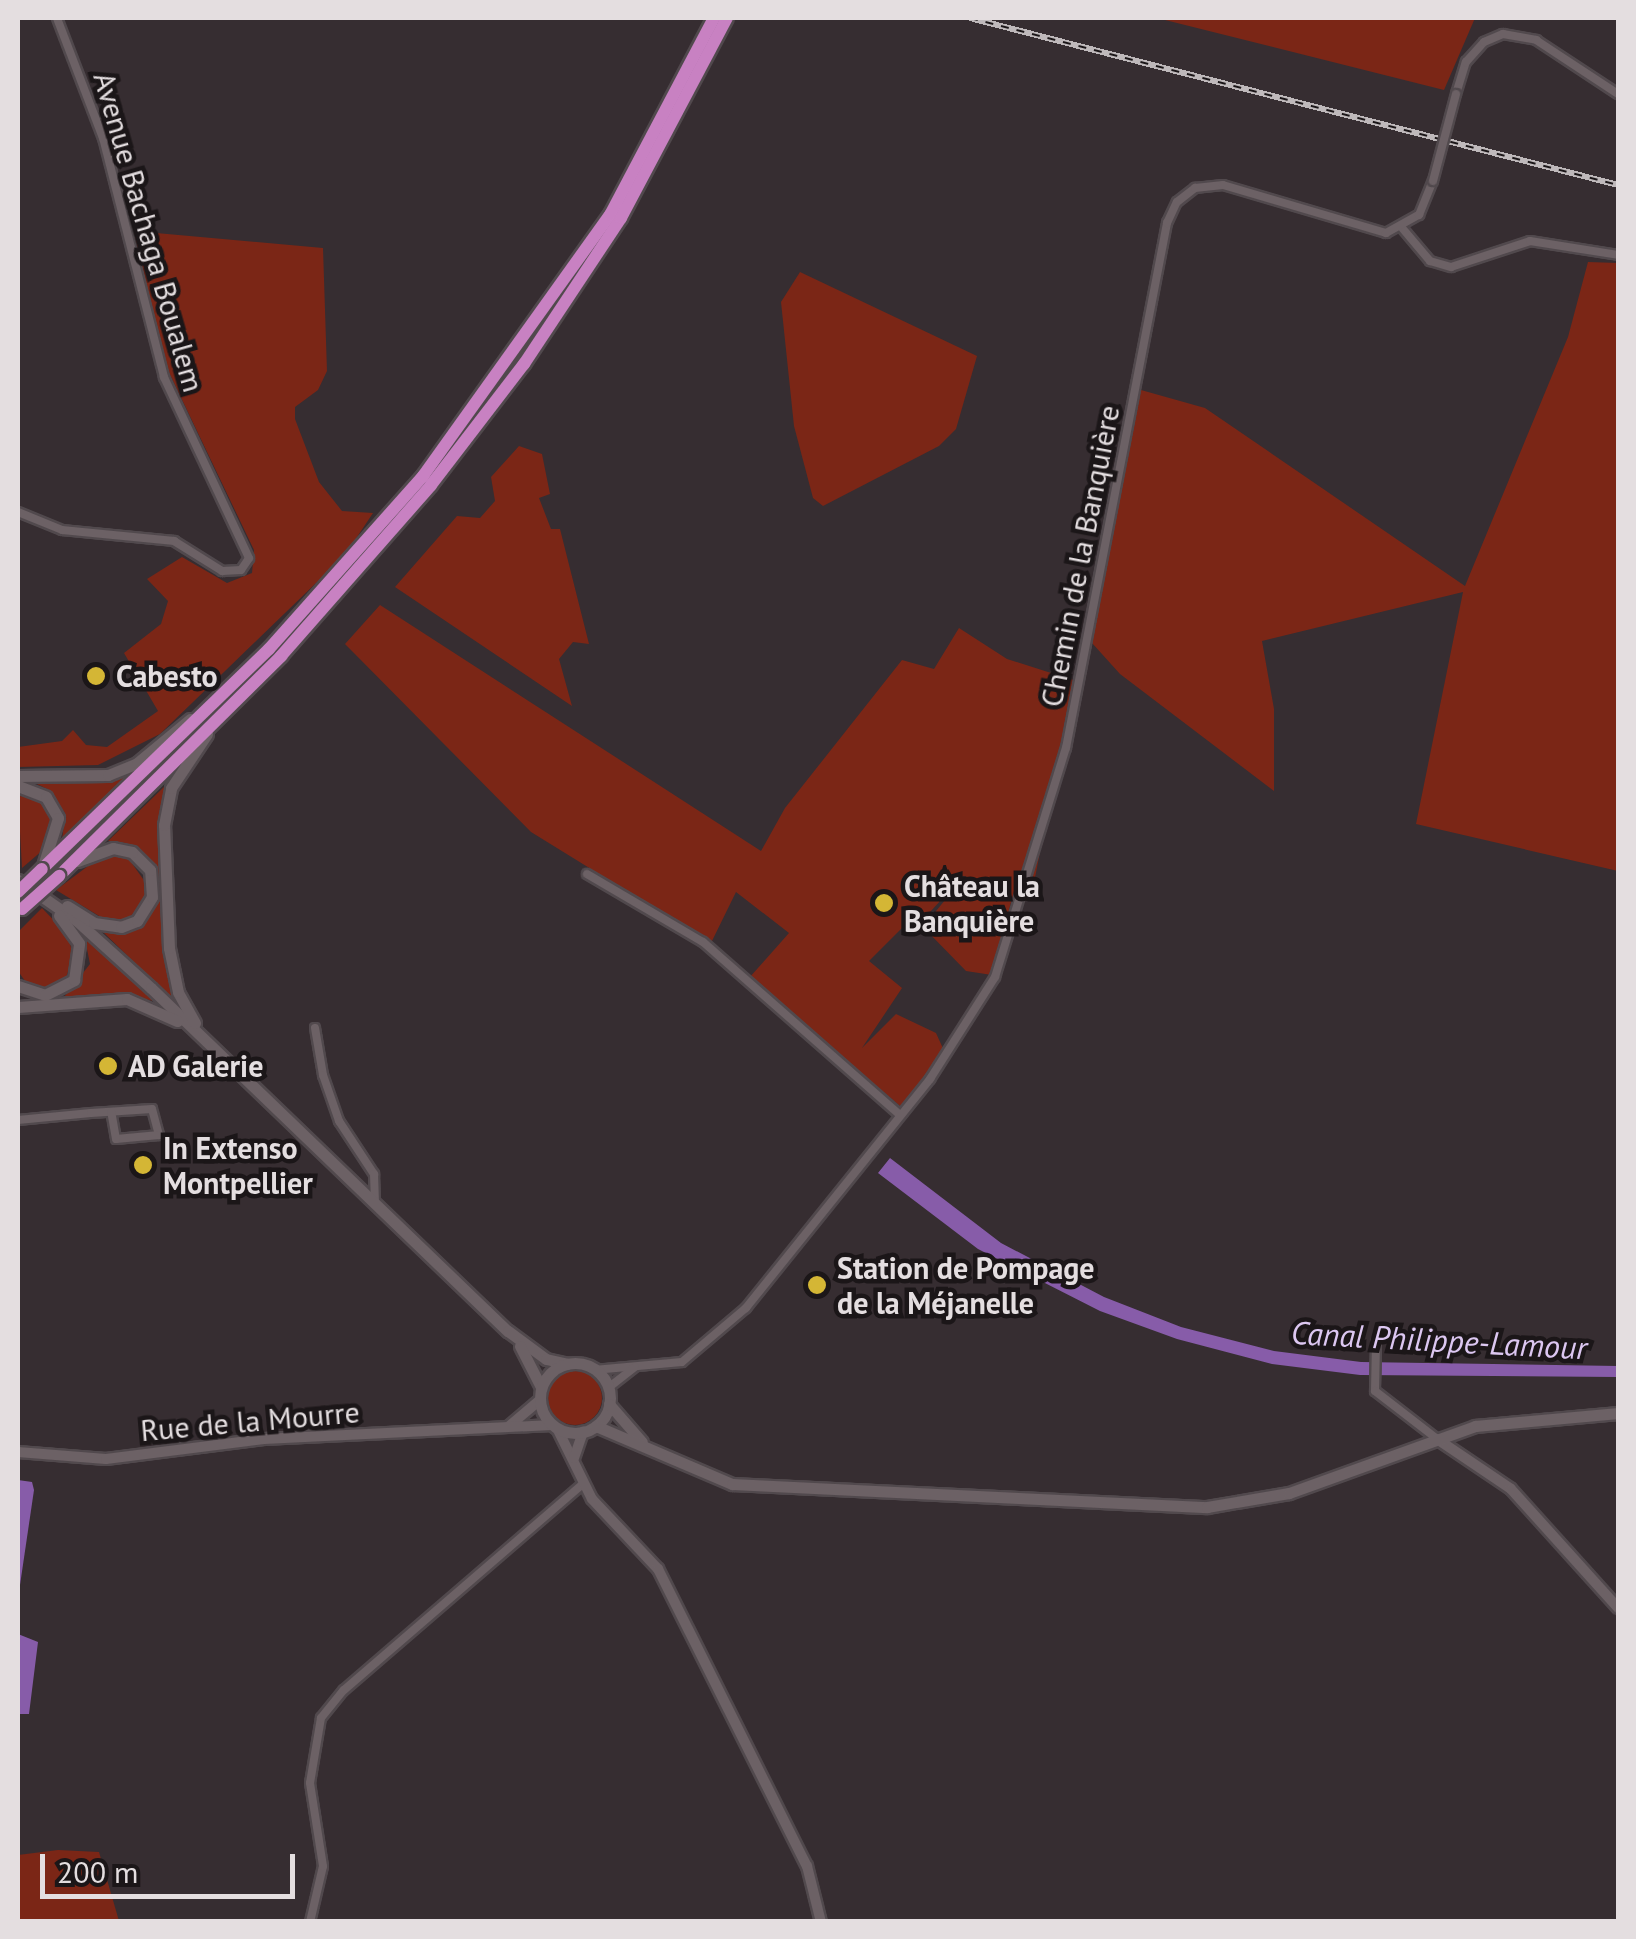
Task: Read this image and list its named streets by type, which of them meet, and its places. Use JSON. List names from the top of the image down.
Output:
{
  "streets": {
    "street": ["Avenue Bachaga Boualem", "Chemin de la Banquière", "Rue de la Mourre"]
  },
  "crossings": [
    ["Chemin de la Banquière", "Rue de la Mourre"]
  ],
  "water": ["Canal Philippe-Lamour"],
  "places": [
    "Cabesto",
    "Château la Banquière",
    "AD Galerie",
    "In Extenso Montpellier",
    "Station de Pompage de la Méjanelle"
  ],
  "scale_bar": "200 m"
}
